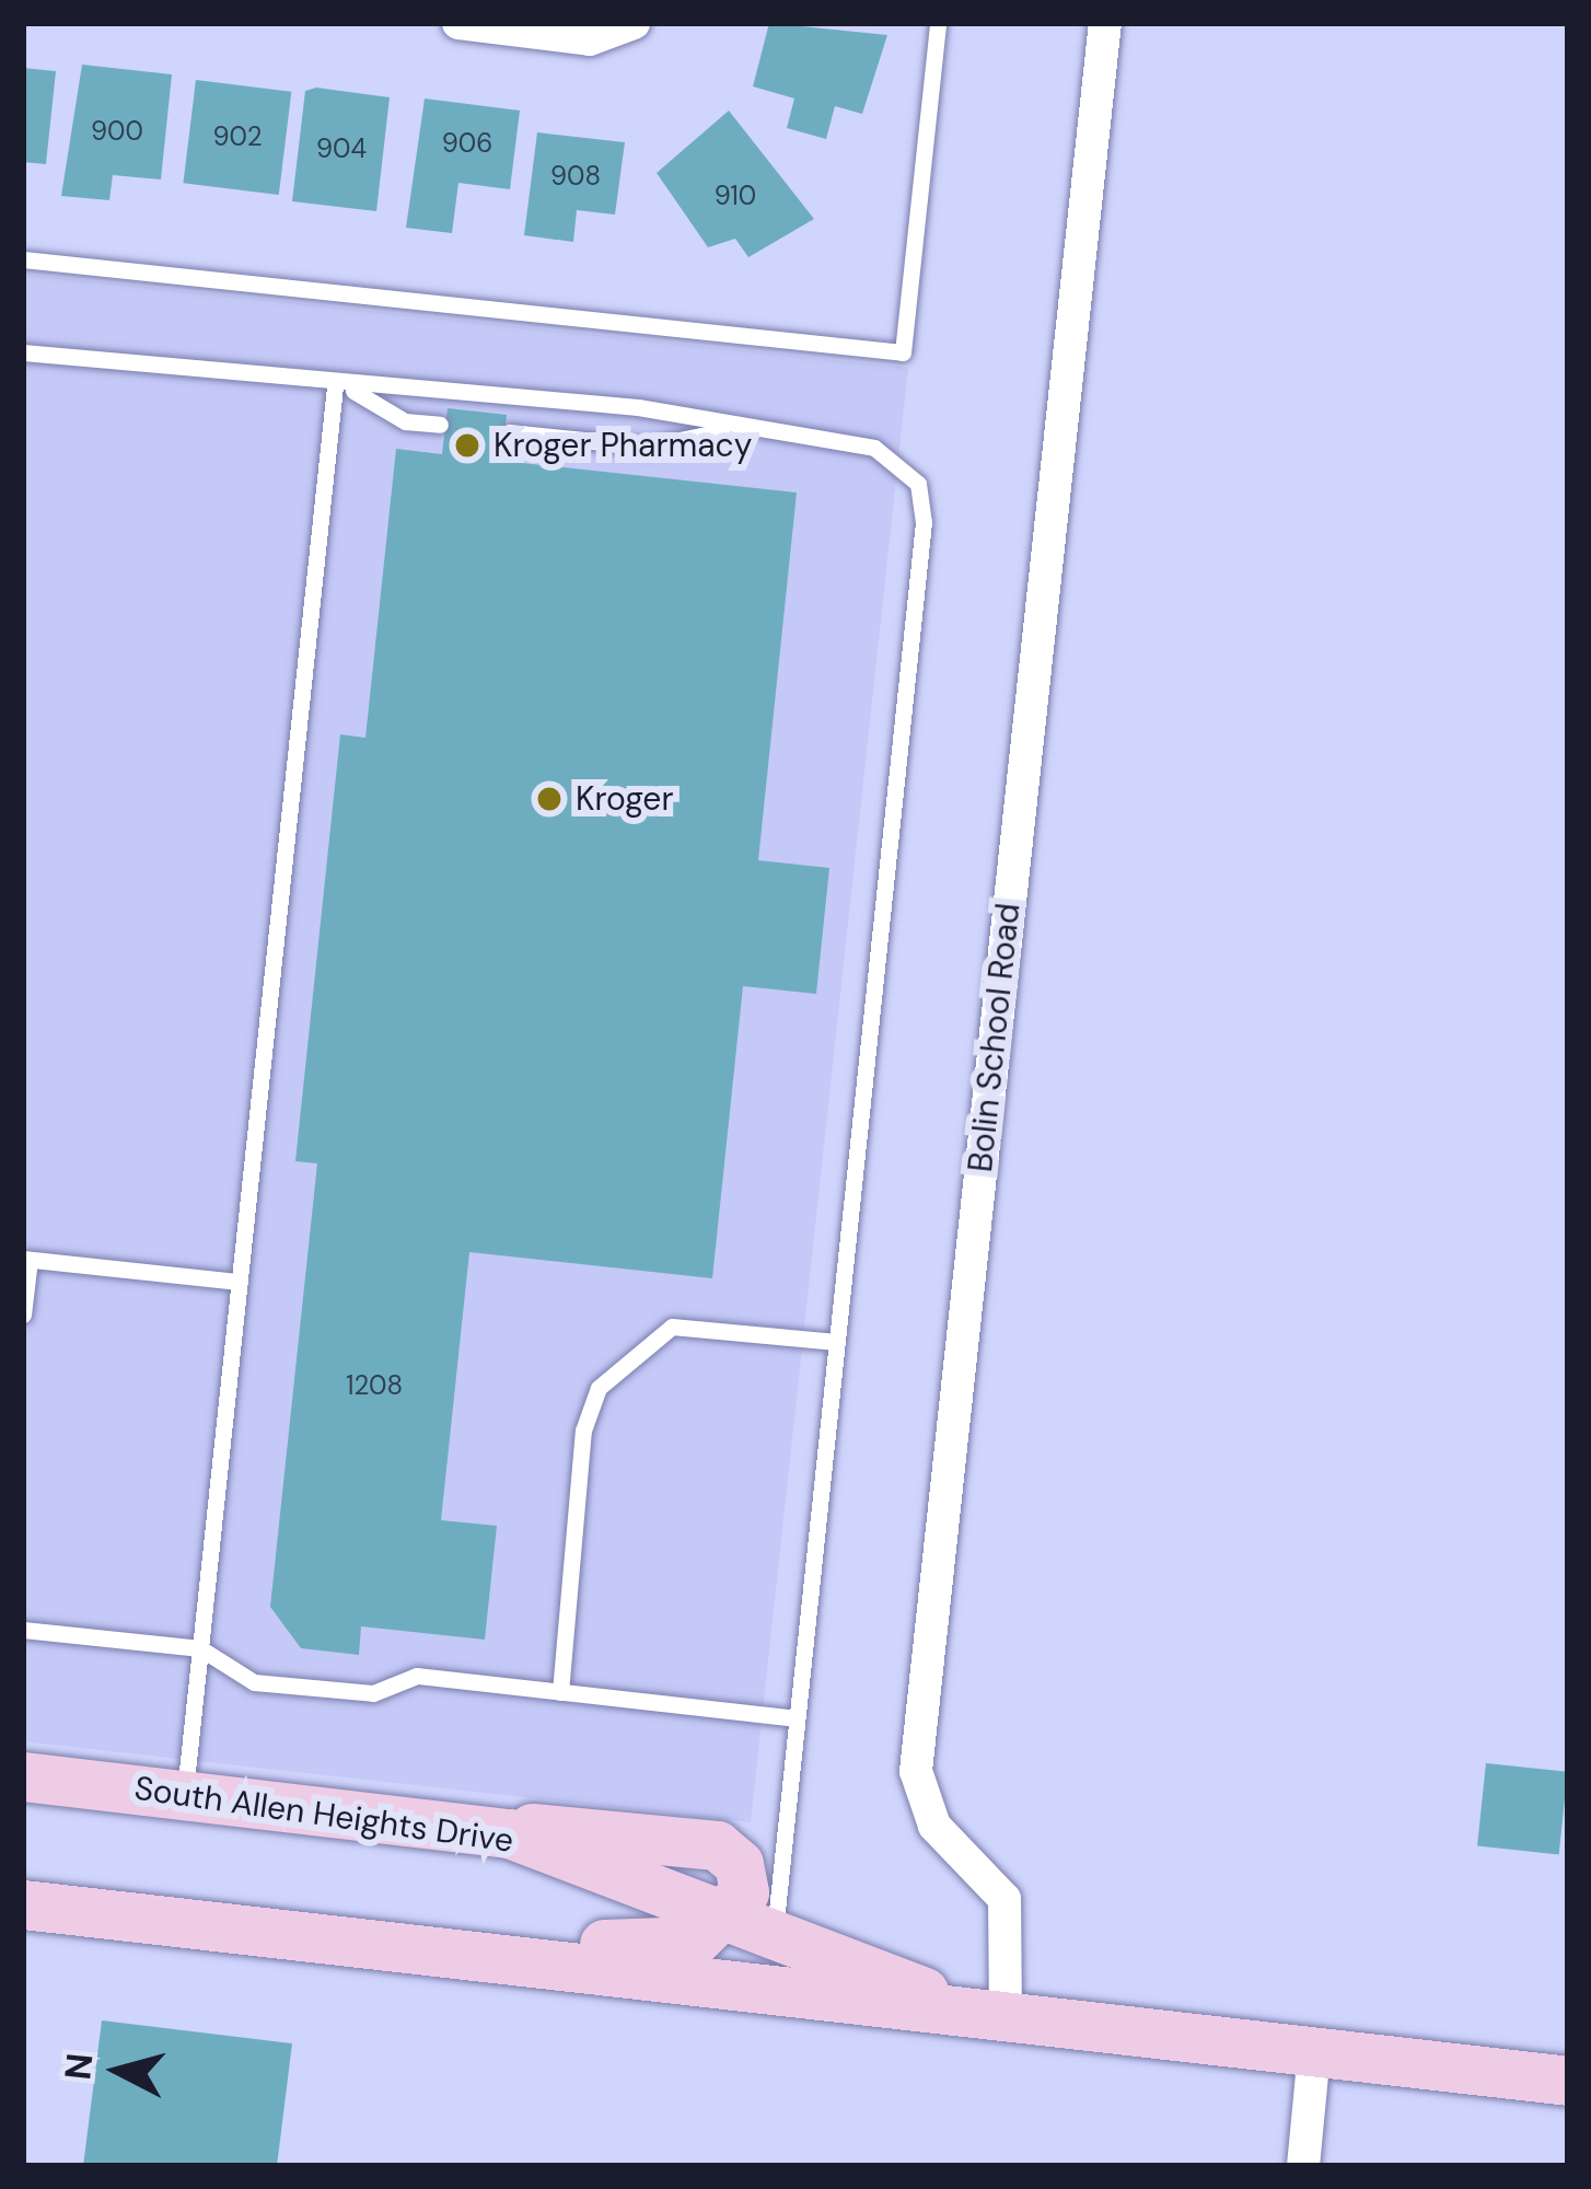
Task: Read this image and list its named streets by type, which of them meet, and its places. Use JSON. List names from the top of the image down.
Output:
{
  "streets": {
    "main road": ["South Allen Heights Drive"],
    "street": ["Bolin School Road"]
  },
  "crossings": [
    ["Bolin School Road", "South Allen Heights Drive"]
  ],
  "places": ["Kroger Pharmacy", "Kroger"],
  "house_numbers": [
    "900",
    "902",
    "906",
    "904",
    "908",
    "910",
    "1208"
  ],
  "north": "left"
}
